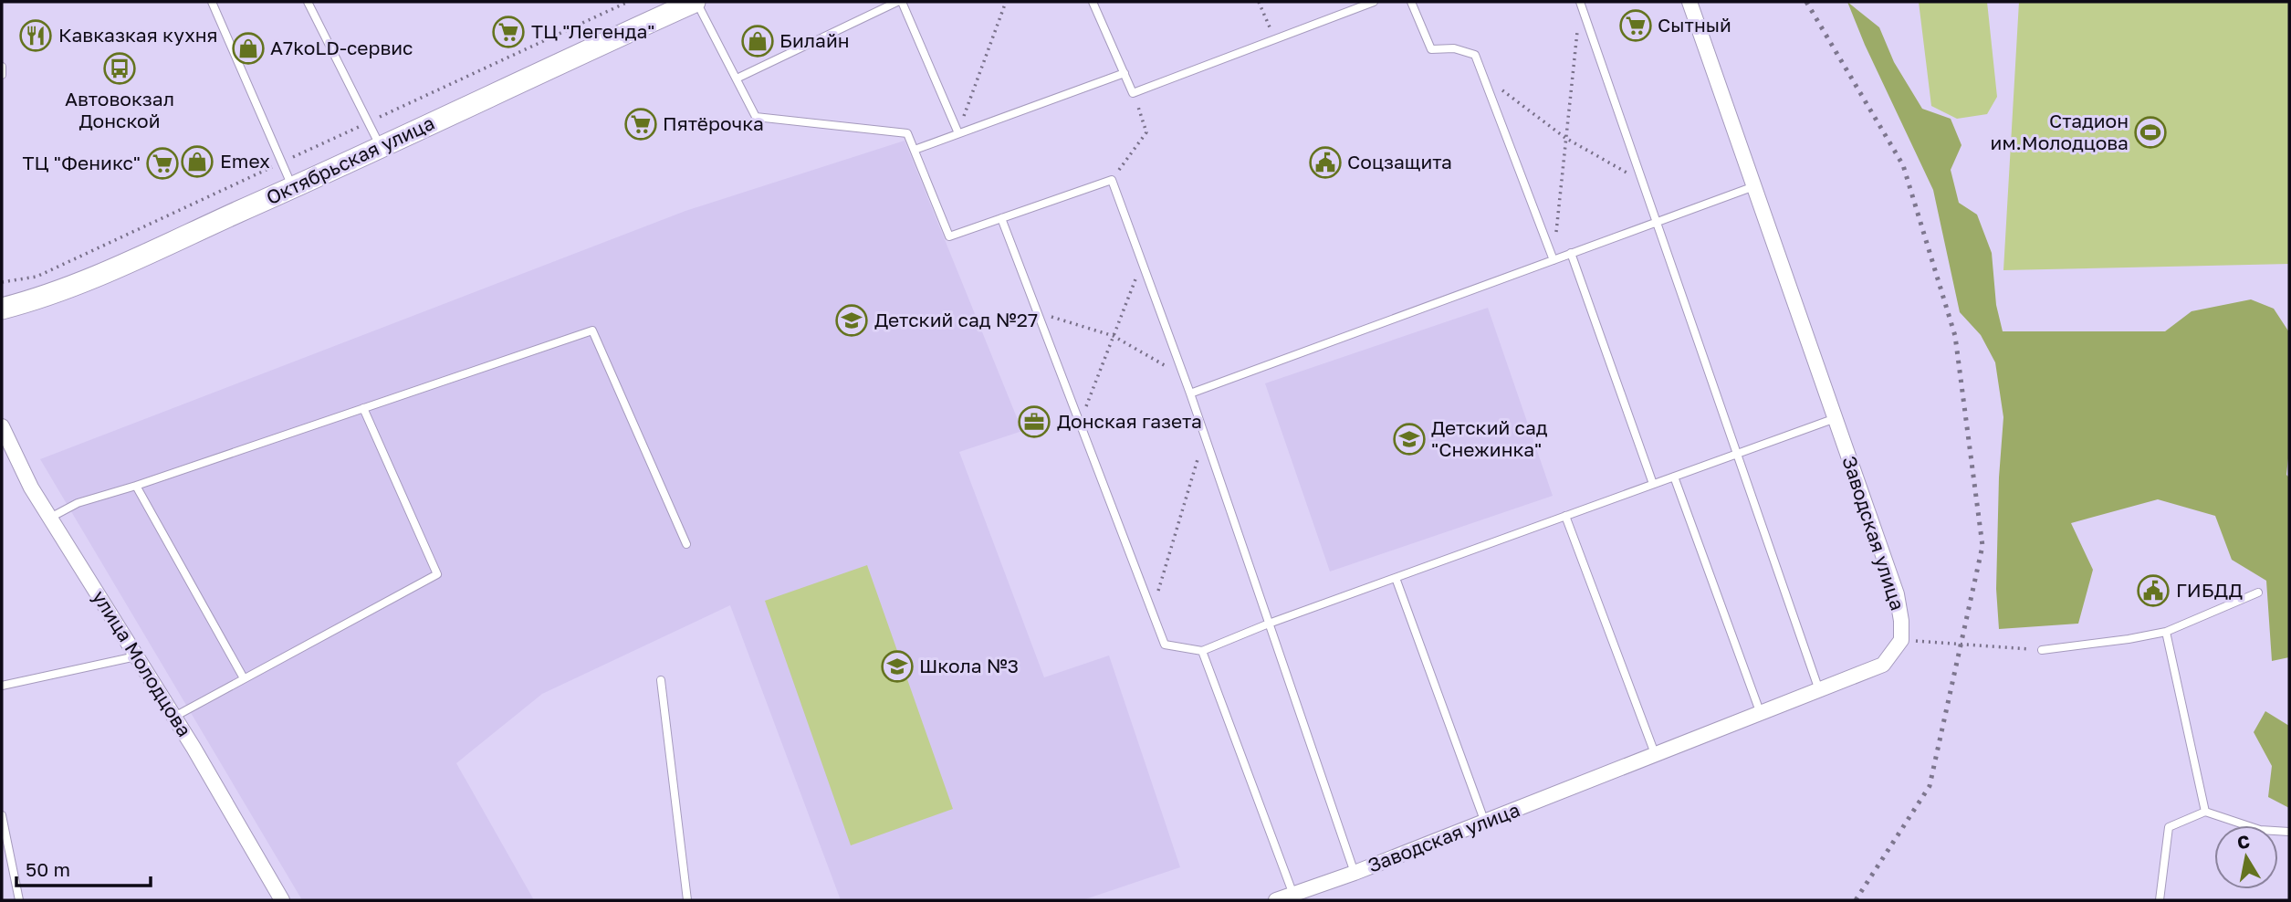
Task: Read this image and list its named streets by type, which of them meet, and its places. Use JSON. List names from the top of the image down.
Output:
{
  "streets": {
    "main road": ["Октябрьская улица"],
    "street": ["Заводская улица", "улица Молодцова"]
  },
  "places": {
    "supermarket": [
      "Сытный",
      "ТЦ \"Легенда\"",
      "Пятёрочка",
      "ТЦ \"Феникс\""
    ],
    "restaurant": ["Кавказкая кухня"],
    "shop": ["Билайн", "A7koLD-сервис", "Emex"],
    "bus stop": ["Автовокзал Донской"],
    "sports": ["Стадион им.Молодцова"],
    "public building": ["Соцзащита", "ГИБДД"],
    "school or university": ["Детский сад №27", "Детский сад \"Снежинка\"", "Школа №3"],
    "office": ["Донская газета"]
  },
  "scale_bar": "50 m",
  "north": "top"
}
